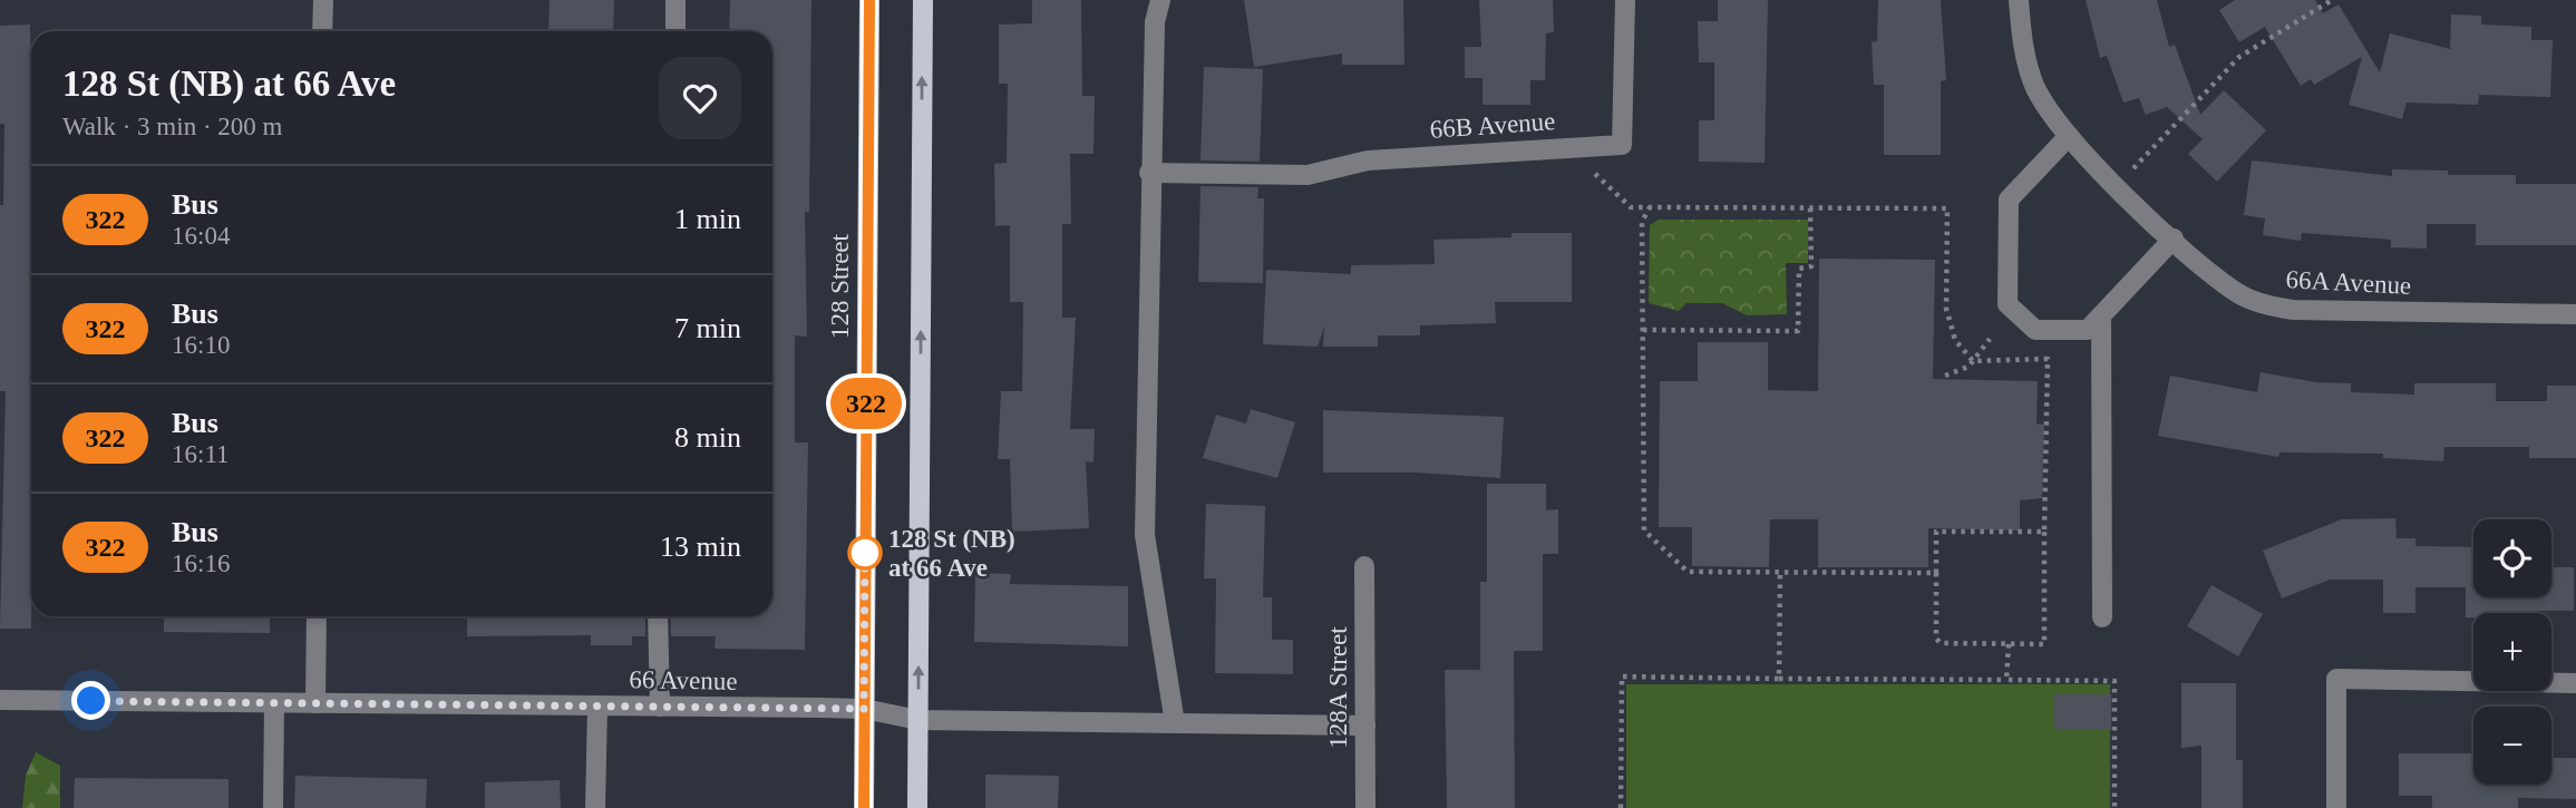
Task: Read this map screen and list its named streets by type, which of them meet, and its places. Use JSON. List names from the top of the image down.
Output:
{
  "streets": {
    "main road": ["128 Street"],
    "street": [
      "66B Avenue",
      "66A Avenue",
      "66 Avenue",
      "128A Street"
    ]
  },
  "crossings": [
    ["128 Street", "66 Avenue"],
    ["66 Avenue", "128A Street"]
  ],
  "places": ["128 St (NB) at 66 Ave"],
  "lines": ["bus line 322"],
  "page": {
    "on_map": "322",
    "heading": ["128 St (NB) at 66 Ave", "Walk · 3 min · 200 m"],
    "list": [
      {
        "mark": "322",
        "name": "Bus",
        "note": "16:04",
        "value": "1 min"
      },
      {
        "mark": "322",
        "name": "Bus",
        "note": "16:10",
        "value": "7 min"
      },
      {
        "mark": "322",
        "name": "Bus",
        "note": "16:11",
        "value": "8 min"
      },
      {
        "mark": "322",
        "name": "Bus",
        "note": "16:16",
        "value": "13 min"
      }
    ],
    "map_buttons": ["+", "−"]
  }
}
